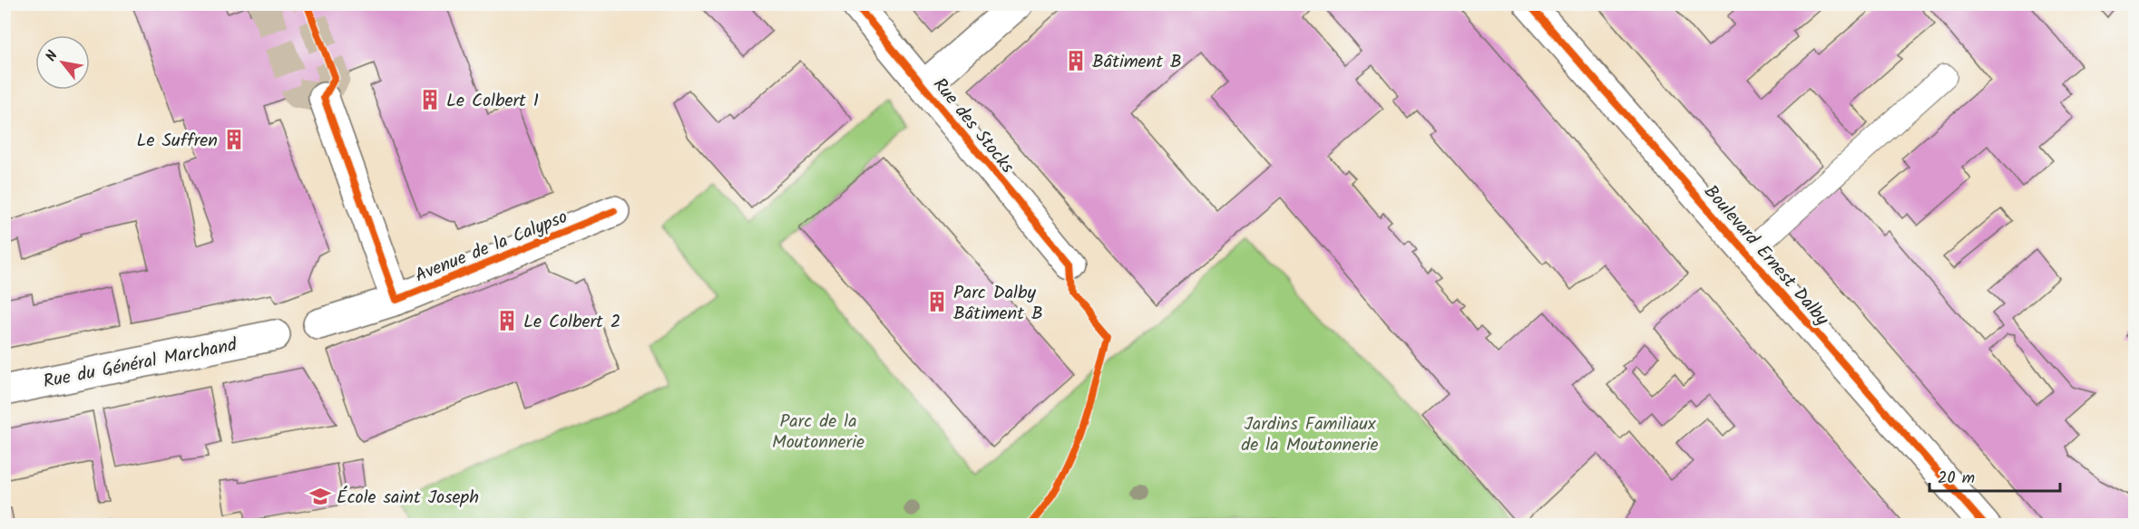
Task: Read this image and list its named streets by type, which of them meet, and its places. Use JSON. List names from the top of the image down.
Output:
{
  "streets": {
    "street": [
      "Rue des Stocks",
      "Avenue de la Calypso",
      "Boulevard Ernest Dalby",
      "Rue du Général Marchand"
    ]
  },
  "parks": ["Parc de la Moutonnerie", "Jardins Familiaux de la Moutonnerie"],
  "places": {
    "building": [
      "Bâtiment B",
      "Le Colbert 1",
      "Le Suffren",
      "Parc Dalby Bâtiment B",
      "Le Colbert 2"
    ],
    "school or university": ["École saint Joseph"]
  },
  "scale_bar": "20 m",
  "north": "top left"
}
